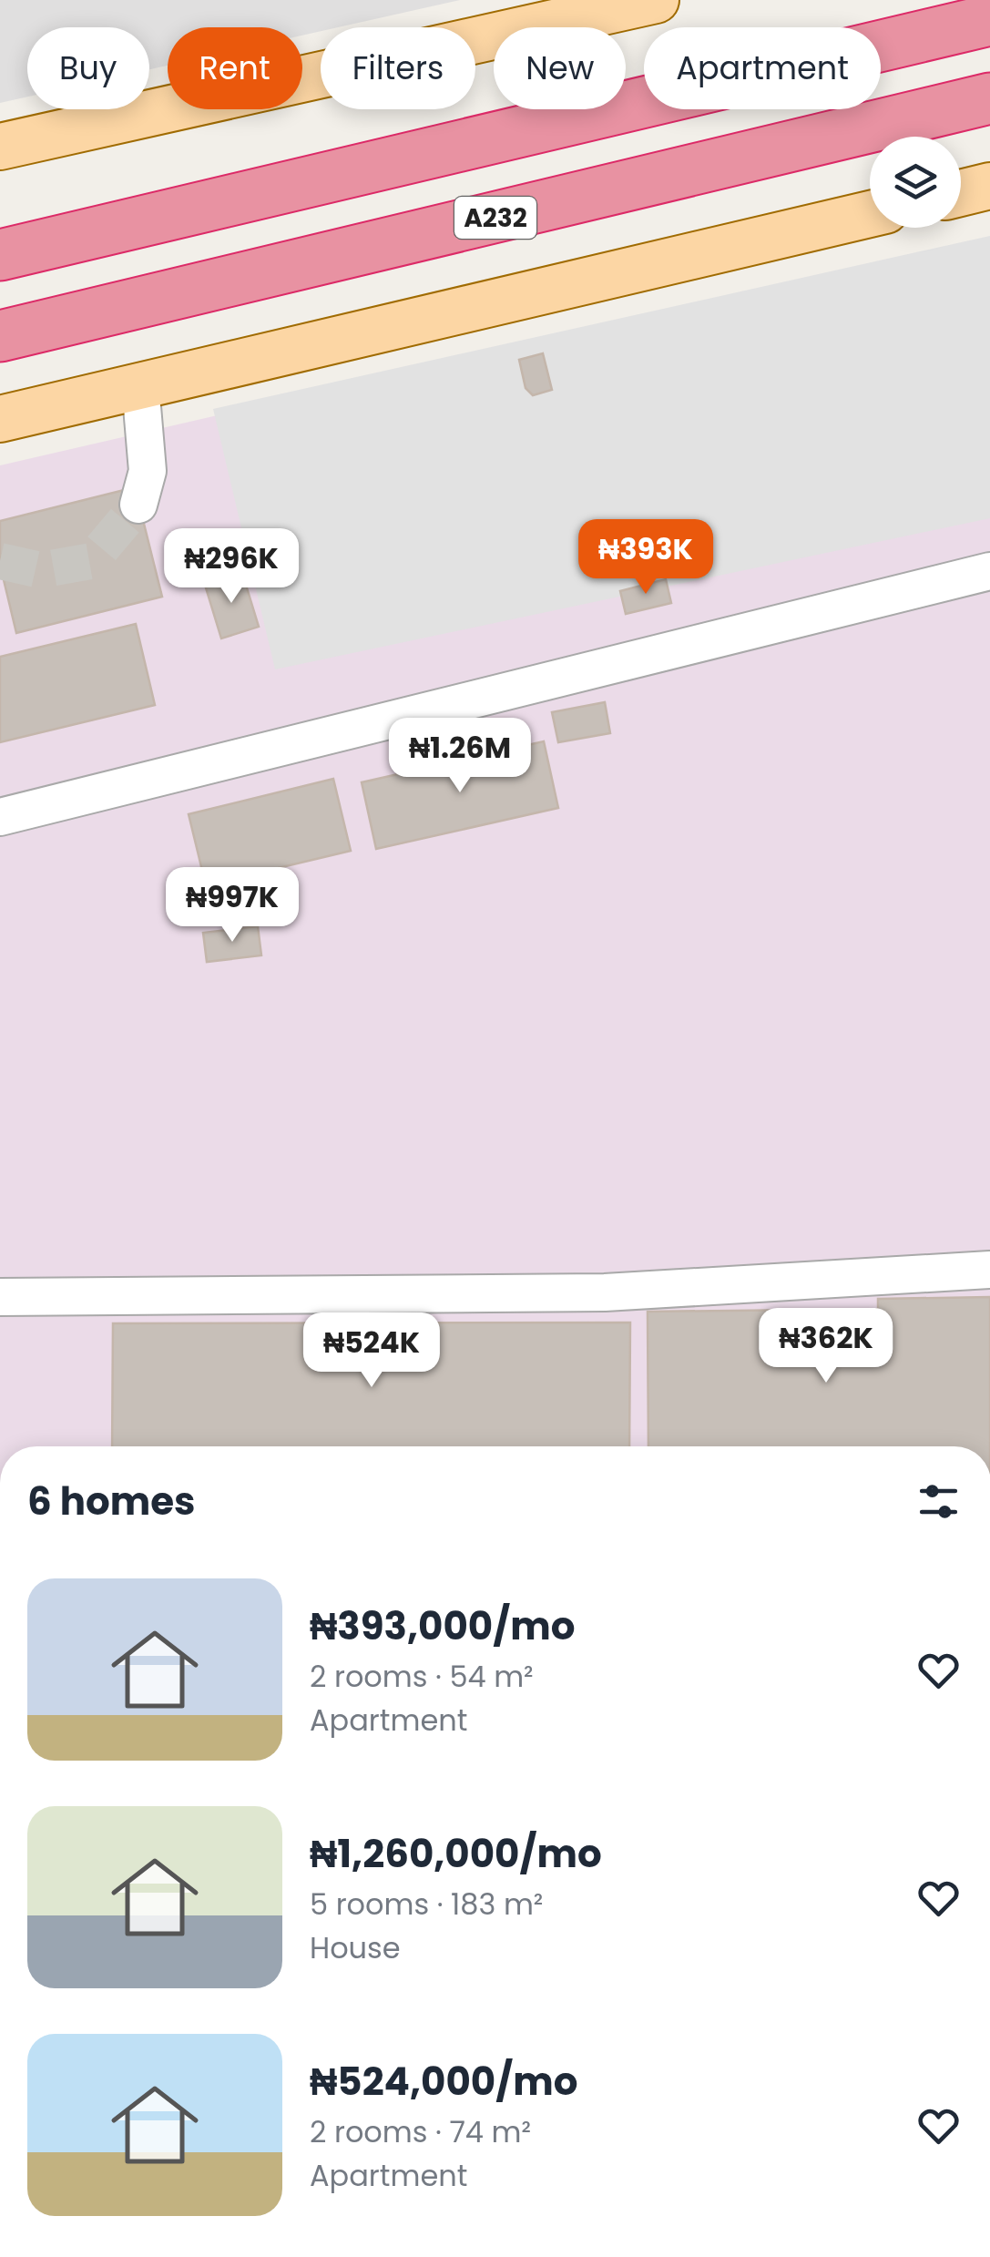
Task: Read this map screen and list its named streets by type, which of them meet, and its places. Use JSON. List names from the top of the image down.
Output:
{
  "streets": {
    "highway": ["A232"]
  },
  "page": {
    "chip": [
      "Buy",
      "Rent",
      "Filters",
      "New",
      "Apartment"
    ],
    "price": [
      "₦393K",
      "₦296K",
      "₦1.26M",
      "₦997K",
      "₦362K",
      "₦524K"
    ],
    "heading": "6 homes",
    "list": [
      {
        "name": "₦393,000/mo",
        "note": "2 rooms · 54 m² · Apartment"
      },
      {
        "name": "₦1,260,000/mo",
        "note": "5 rooms · 183 m² · House"
      },
      {
        "name": "₦524,000/mo",
        "note": "2 rooms · 74 m² · Apartment"
      }
    ]
  }
}
